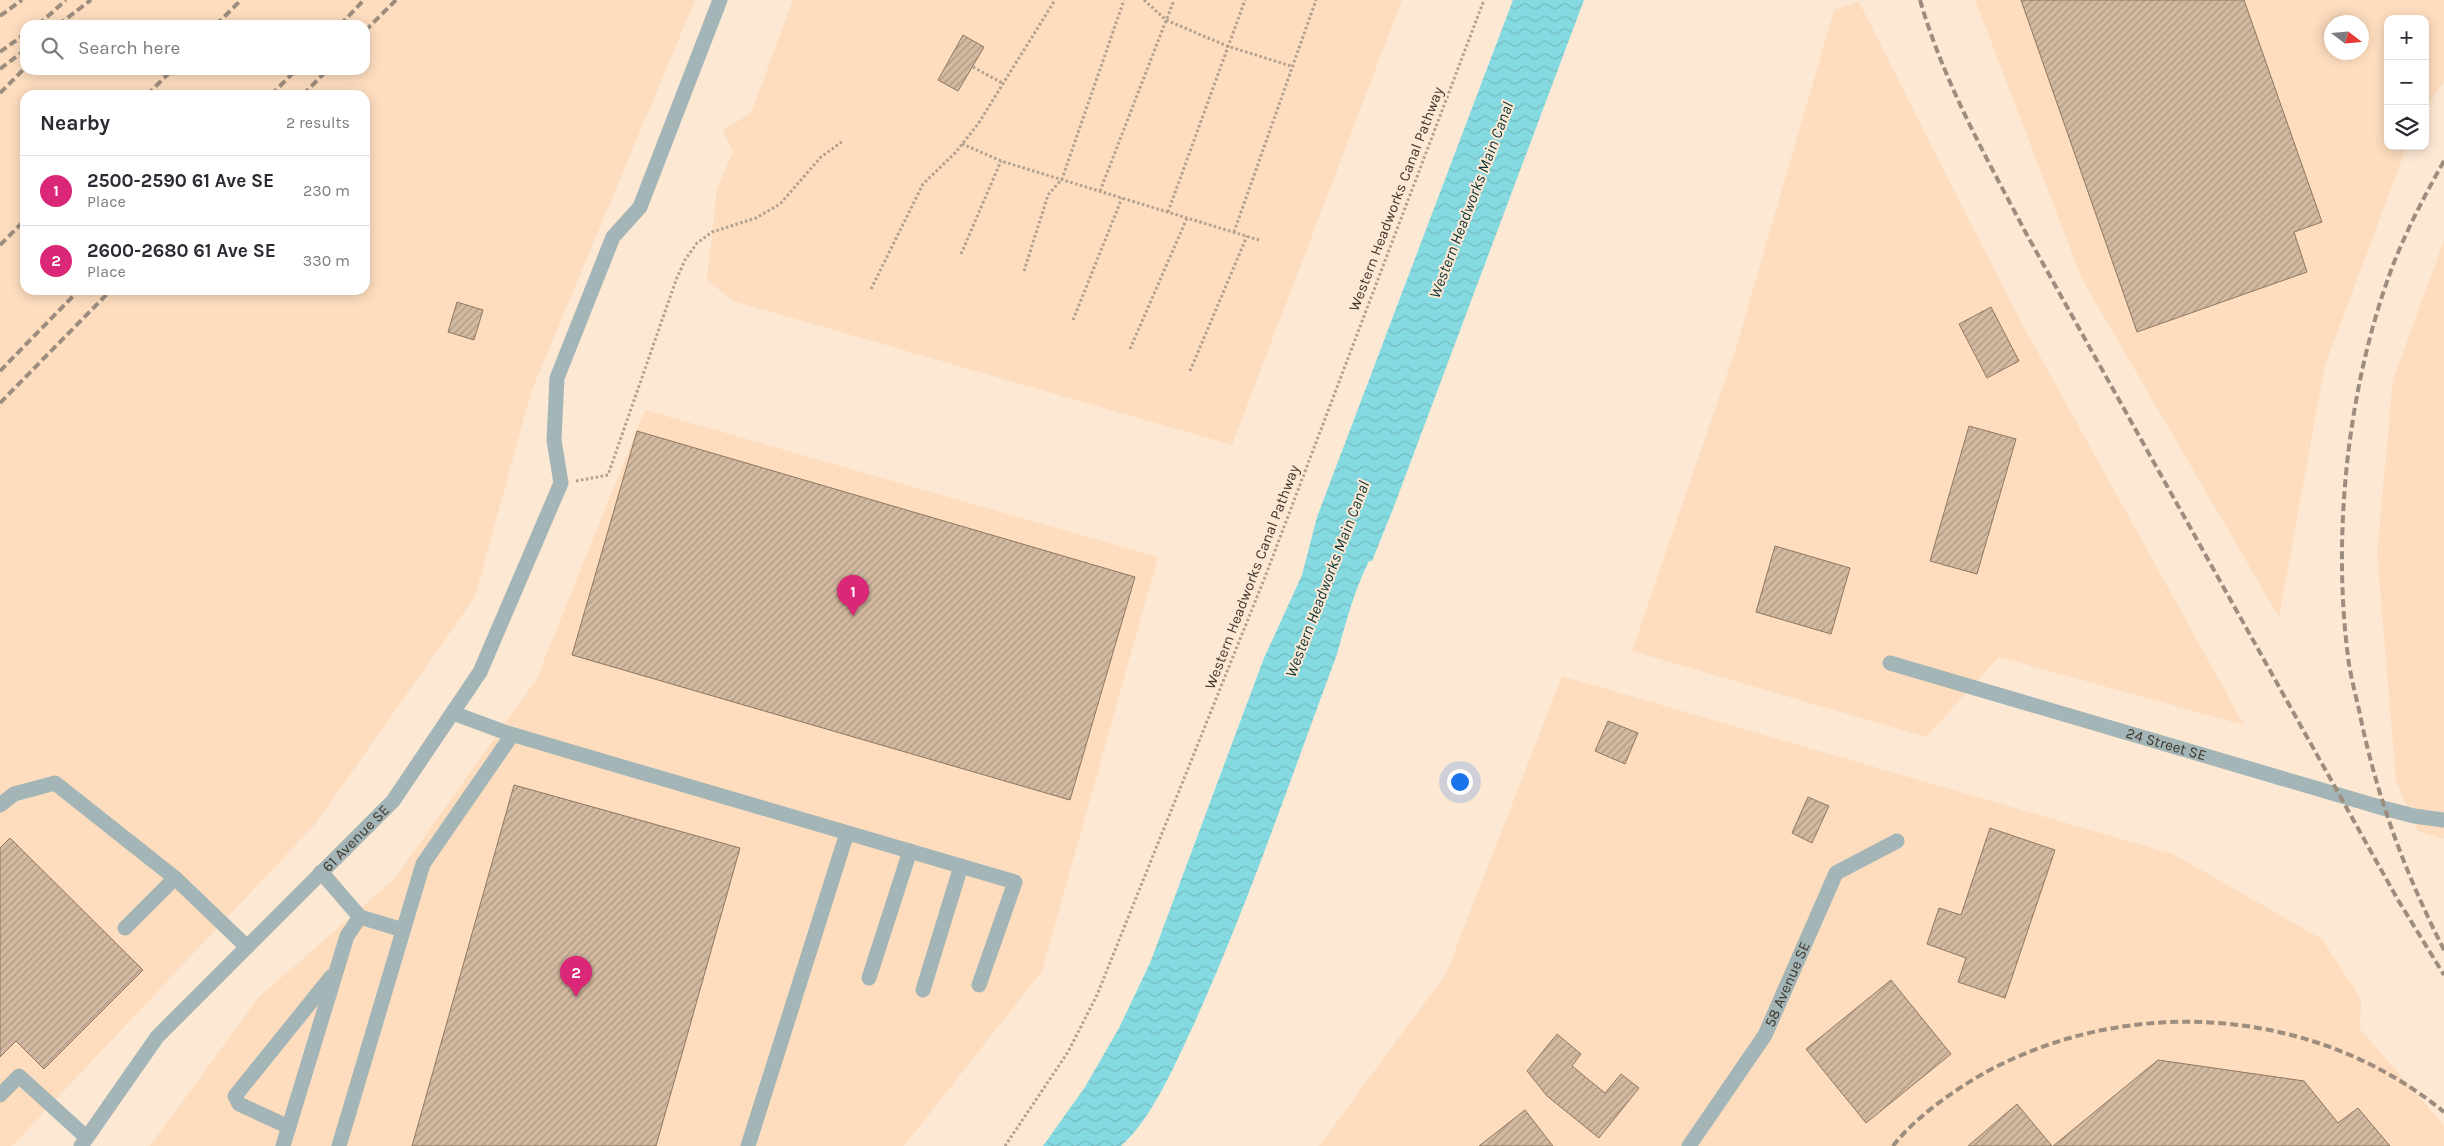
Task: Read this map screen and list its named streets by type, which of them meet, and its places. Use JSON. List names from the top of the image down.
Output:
{
  "streets": {
    "street": ["24 Street SE", "61 Avenue SE", "58 Avenue SE"],
    "path": ["Western Headworks Canal Pathway"]
  },
  "water": ["Western Headworks Main Canal"],
  "north": "right",
  "page": {
    "map_buttons": ["+", "−"],
    "search": "Search here",
    "heading": ["Nearby", "2 results"],
    "list": [
      {
        "mark": "1",
        "name": "2500-2590 61 Ave SE",
        "note": "Place",
        "value": "230 m"
      },
      {
        "mark": "2",
        "name": "2600-2680 61 Ave SE",
        "note": "Place",
        "value": "330 m"
      }
    ],
    "pins": ["1", "2"]
  }
}
